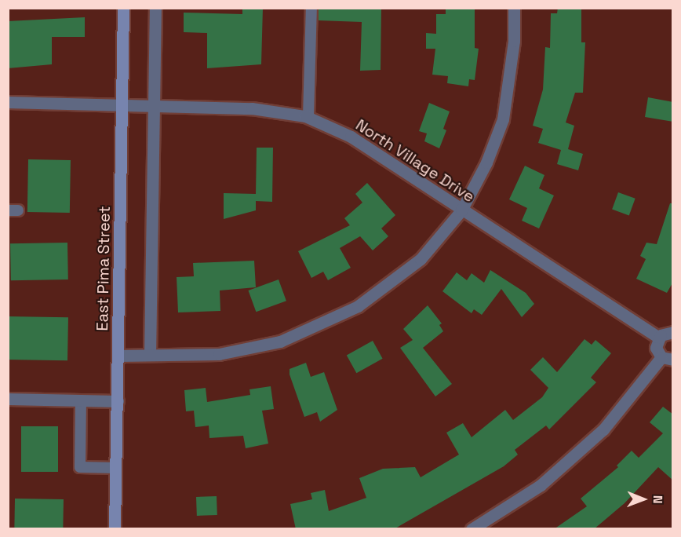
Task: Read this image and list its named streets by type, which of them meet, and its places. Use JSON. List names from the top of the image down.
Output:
{
  "streets": {
    "street": ["North Village Drive", "East Pima Street"]
  },
  "crossings": [
    ["North Village Drive", "East Pima Street"]
  ],
  "north": "right"
}
